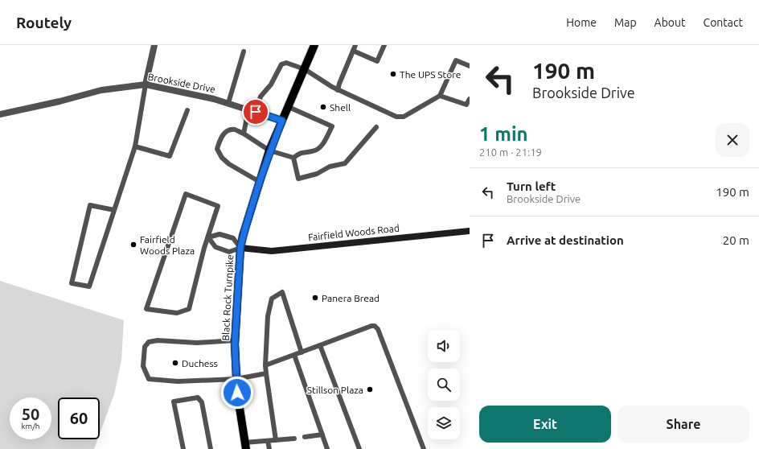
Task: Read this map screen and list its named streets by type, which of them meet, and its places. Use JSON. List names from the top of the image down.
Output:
{
  "streets": {
    "main road": ["Fairfield Woods Road", "Black Rock Turnpike"],
    "street": ["Brookside Drive"]
  },
  "crossings": [
    ["Brookside Drive", "Black Rock Turnpike"],
    ["Fairfield Woods Road", "Black Rock Turnpike"]
  ],
  "places": [
    "The UPS Store",
    "Shell",
    "Fairfield Woods Plaza",
    "Panera Bread",
    "Duchess",
    "Stillson Plaza"
  ],
  "page": {
    "header": "Routely",
    "nav": [
      "Home",
      "Map",
      "About",
      "Contact"
    ],
    "turn": ["190 m", "Brookside Drive"],
    "heading": ["1 min", "210 m · 21:19"],
    "list": [
      {
        "name": "Turn left",
        "note": "Brookside Drive",
        "value": "190 m"
      },
      {
        "name": "Arrive at destination",
        "value": "20 m"
      }
    ],
    "speed": "50 km/h",
    "limit": "60",
    "buttons": ["Exit", "Share"]
  }
}
